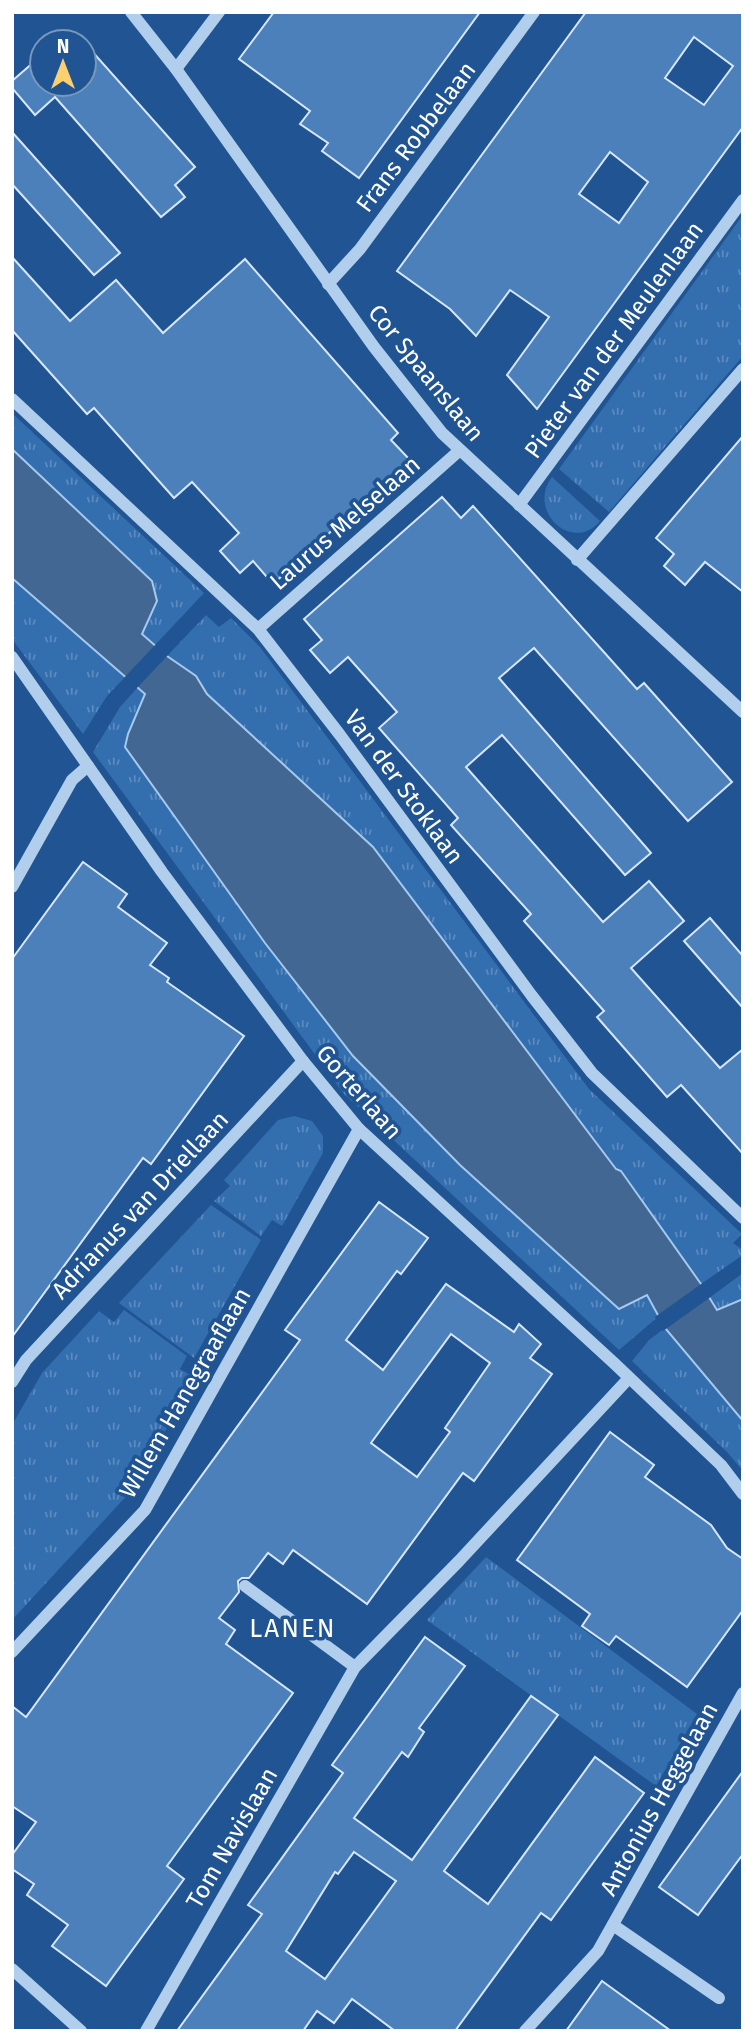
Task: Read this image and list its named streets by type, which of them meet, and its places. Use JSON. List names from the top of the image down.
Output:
{
  "streets": {
    "street": [
      "Frans Robbelaan",
      "Pieter van der Meulenlaan",
      "Cor Spaanslaan",
      "Laurus Melselaan",
      "Van der Stoklaan",
      "Gorterlaan",
      "Adrianus van Driellaan",
      "Willem Hanegraaflaan",
      "Antonius Heggelaan",
      "Tom Navislaan"
    ]
  },
  "crossings": [
    ["Frans Robbelaan", "Cor Spaanslaan"],
    ["Pieter van der Meulenlaan", "Cor Spaanslaan"],
    ["Cor Spaanslaan", "Laurus Melselaan"],
    ["Laurus Melselaan", "Van der Stoklaan"],
    ["Gorterlaan", "Adrianus van Driellaan"],
    ["Gorterlaan", "Willem Hanegraaflaan"],
    ["Gorterlaan", "Tom Navislaan"]
  ],
  "districts": ["LANEN"],
  "north": "top"
}
